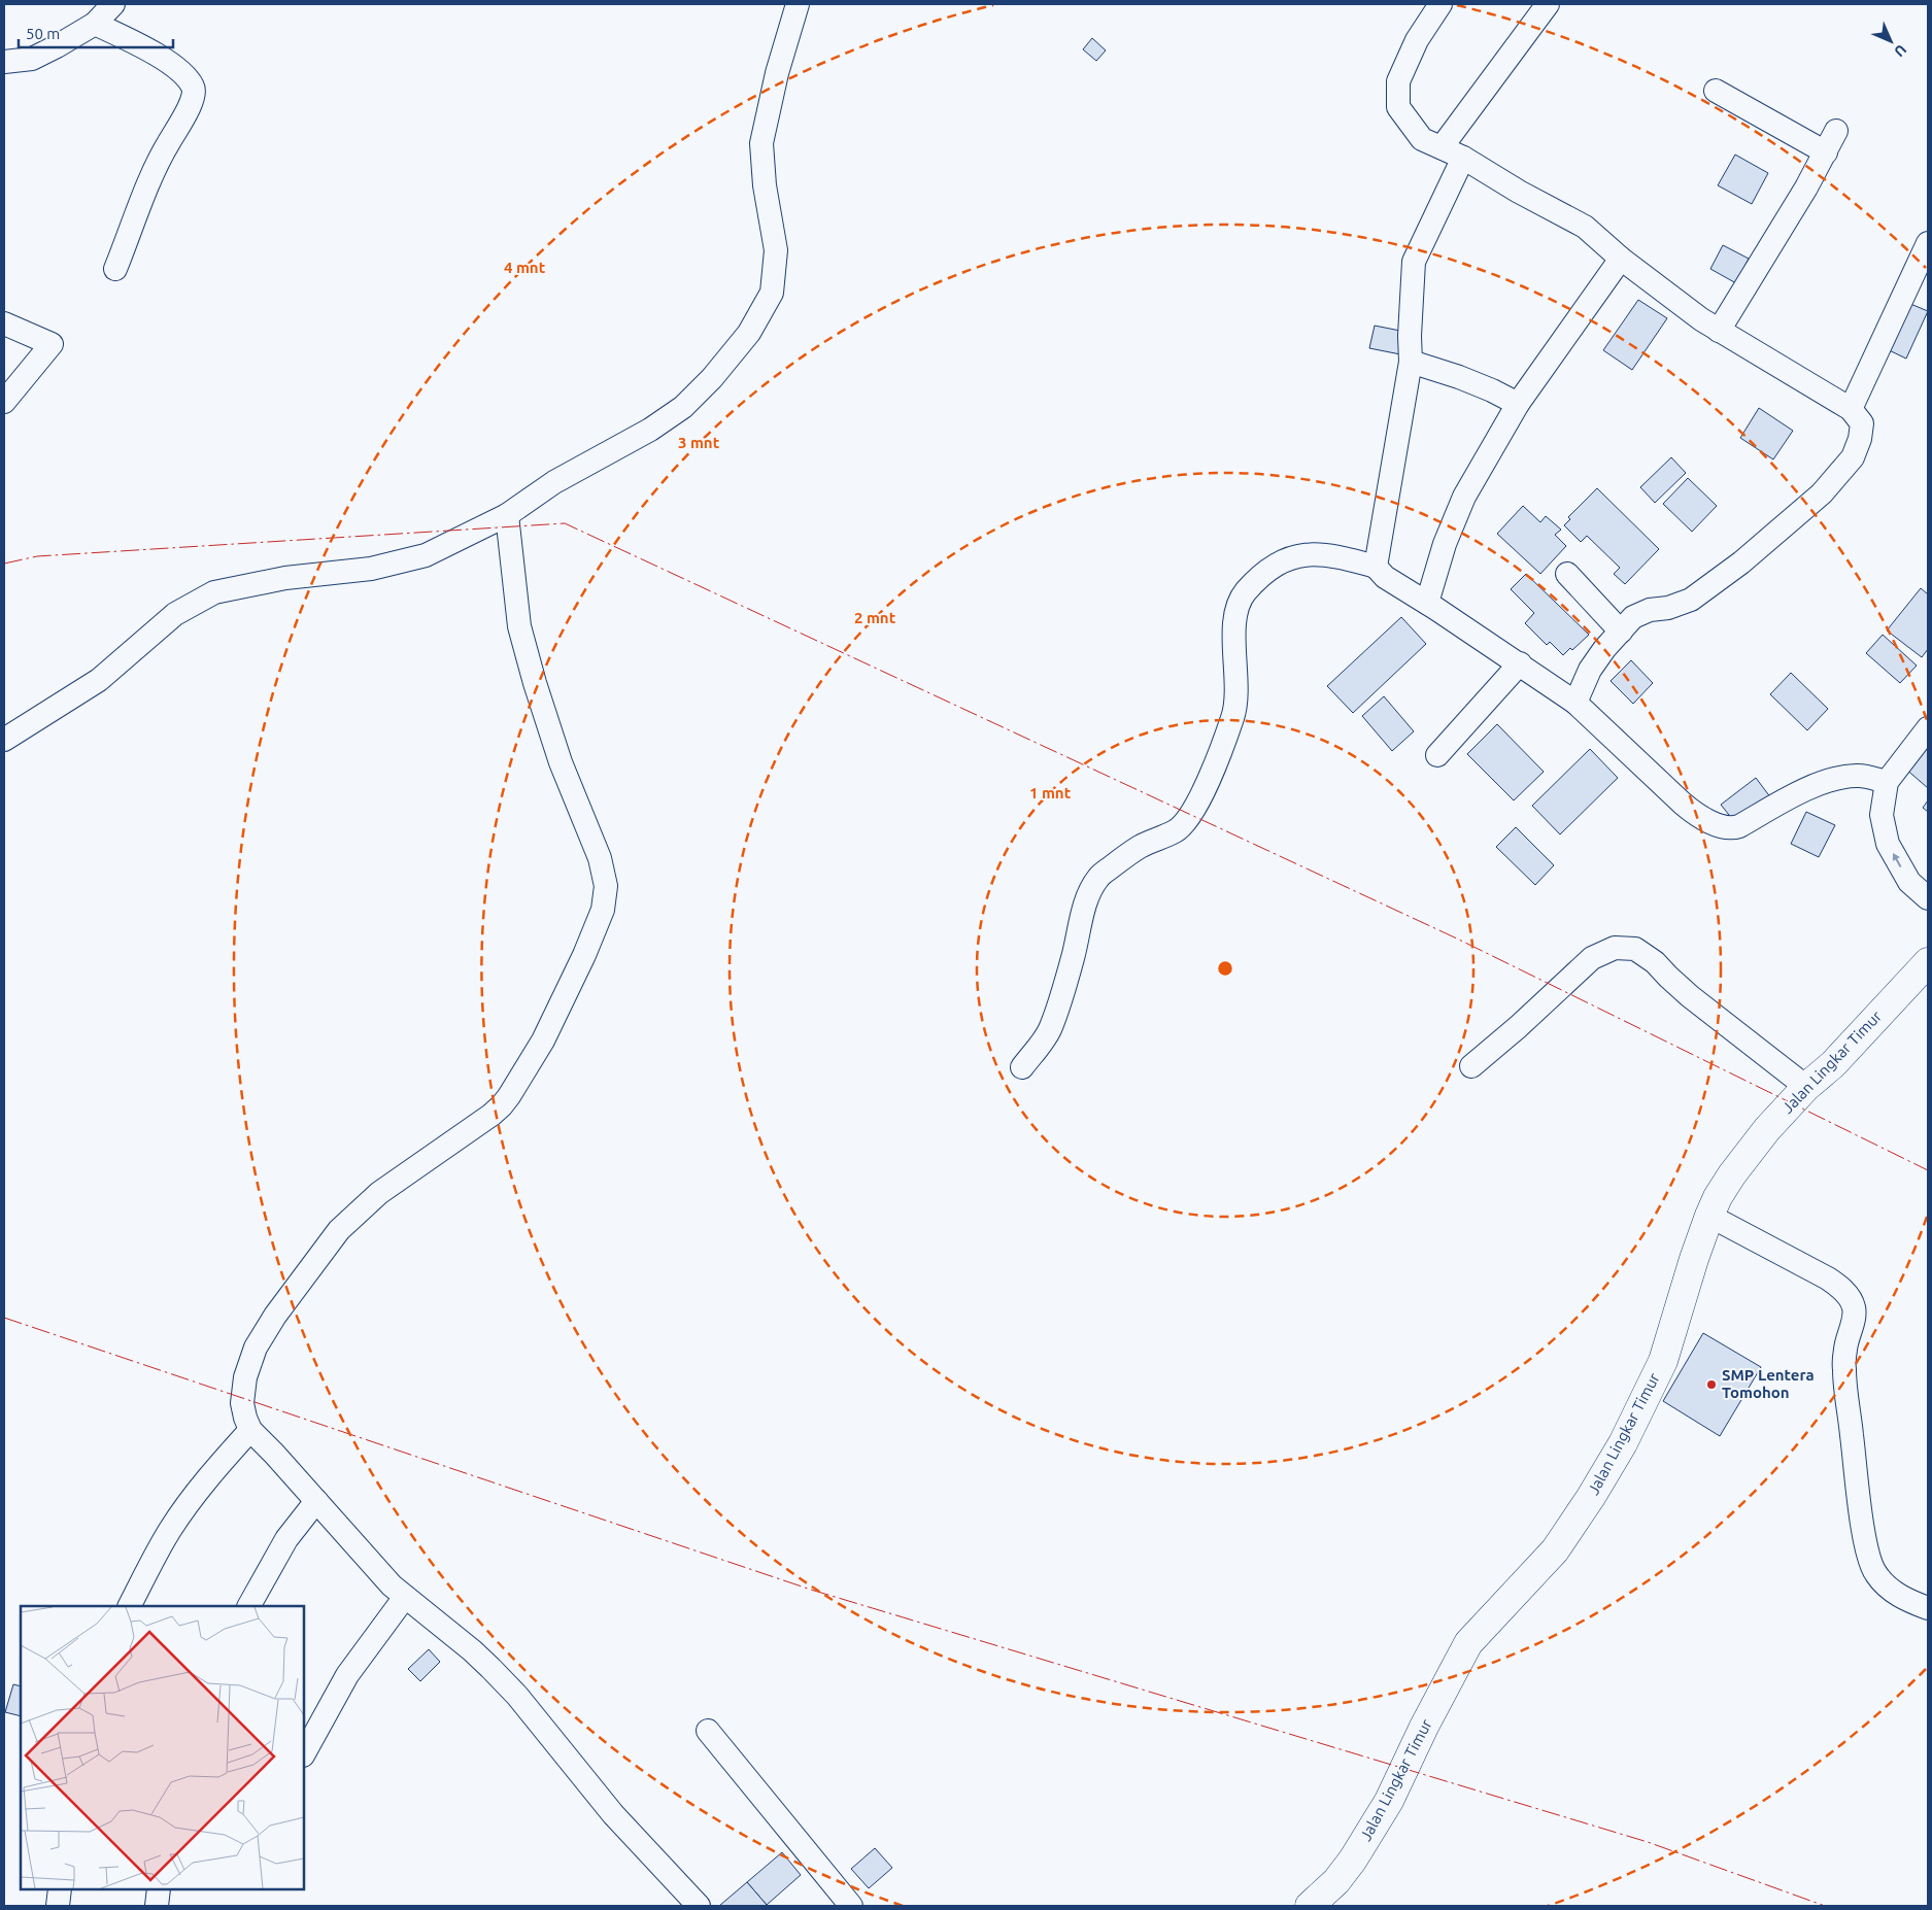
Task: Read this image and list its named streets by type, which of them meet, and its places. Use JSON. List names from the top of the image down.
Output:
{
  "streets": {
    "main road": ["Jalan Lingkar Timur"]
  },
  "places": ["SMP Lentera Tomohon"],
  "scale_bar": "50 m",
  "north": "bottom right",
  "rings": [
    "4 mnt",
    "3 mnt",
    "2 mnt",
    "1 mnt"
  ]
}
